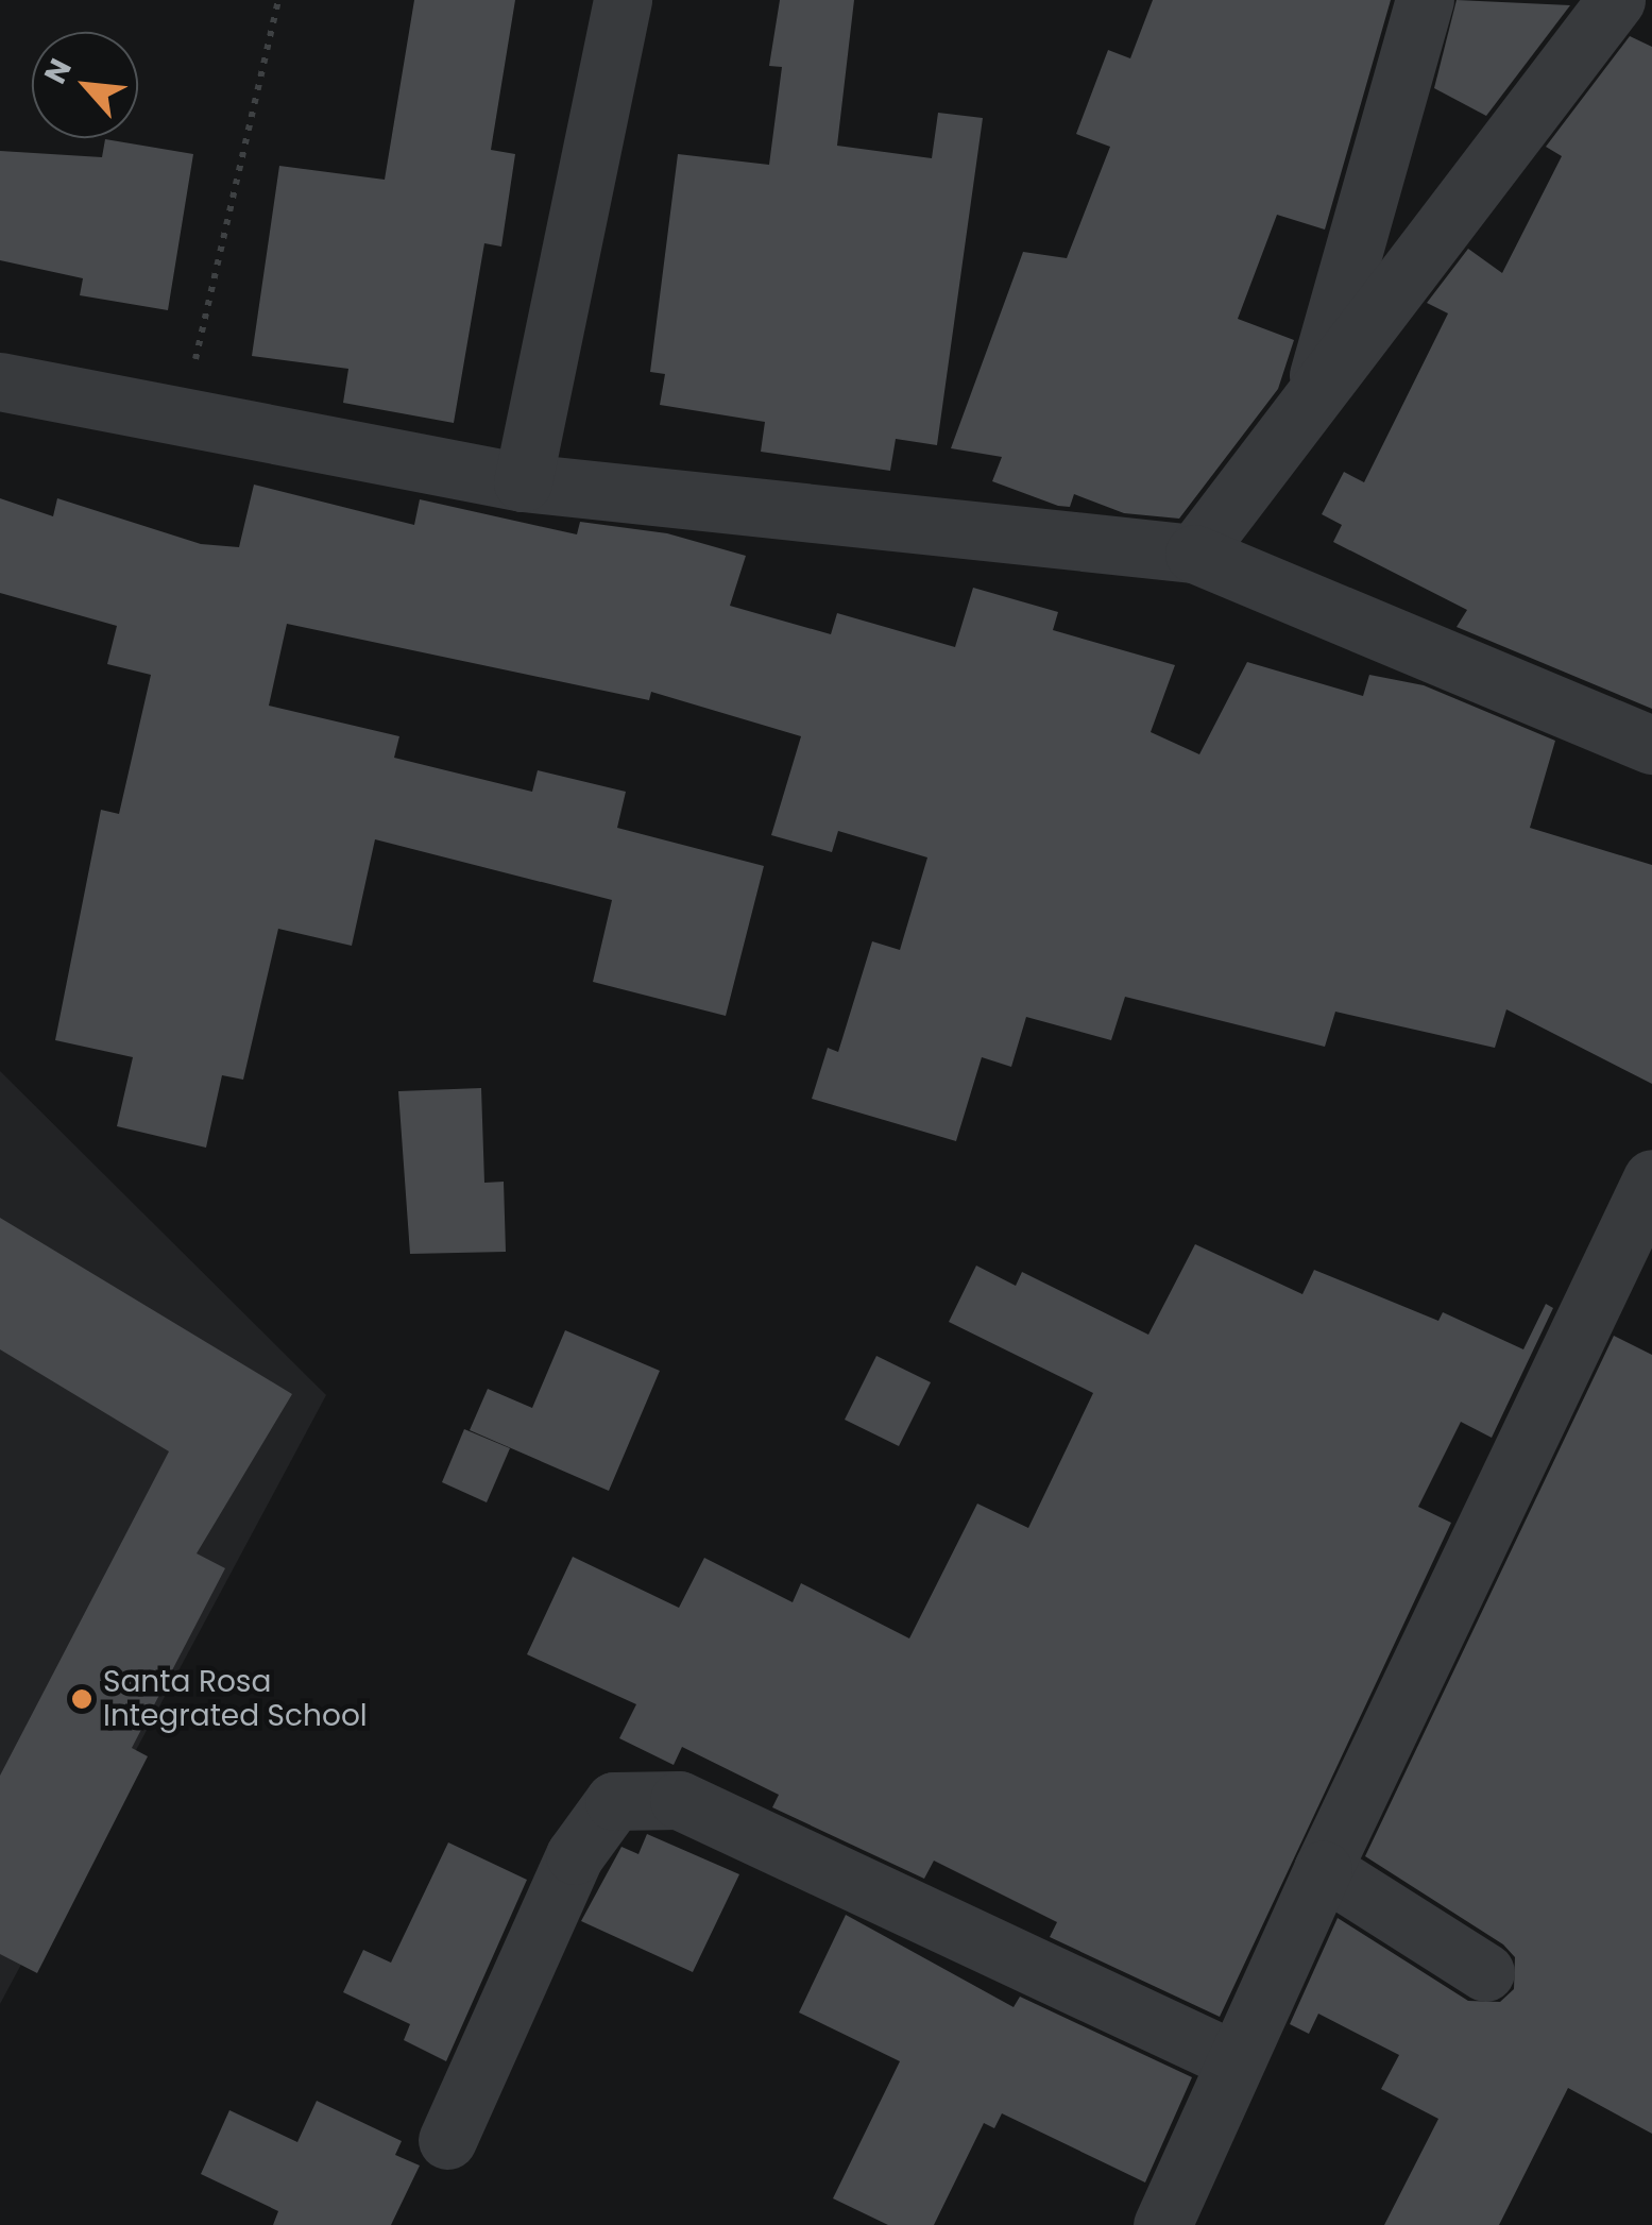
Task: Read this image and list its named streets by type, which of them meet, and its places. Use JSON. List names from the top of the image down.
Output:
{
  "places": ["Santa Rosa Integrated School"],
  "north": "top left"
}
